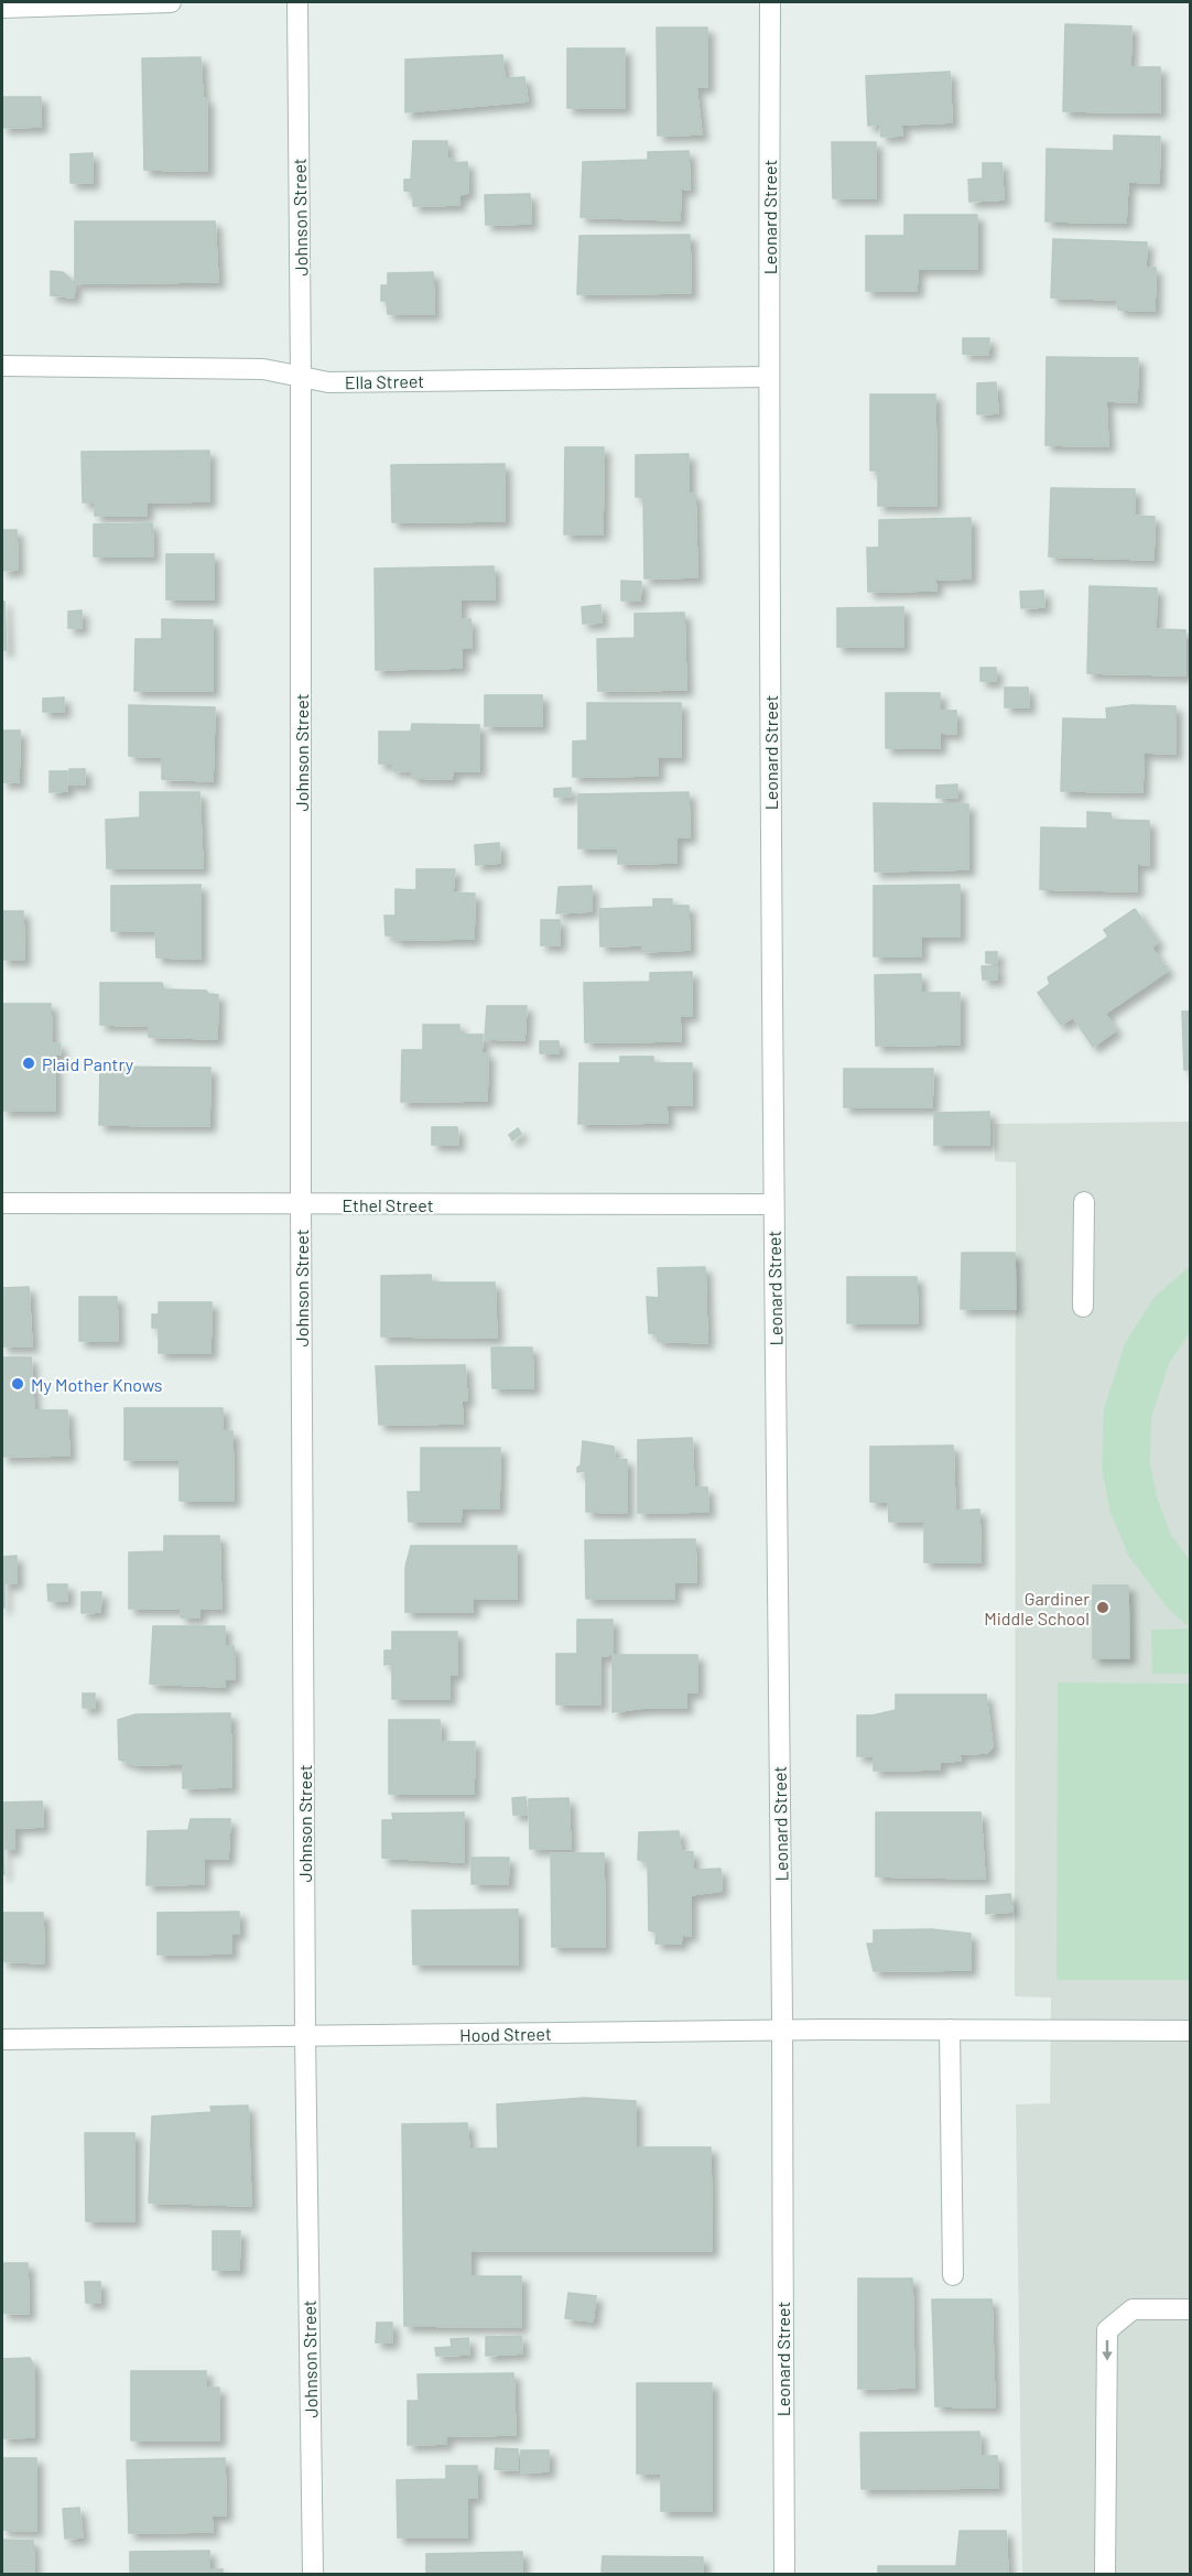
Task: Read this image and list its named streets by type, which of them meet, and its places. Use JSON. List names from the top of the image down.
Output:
{
  "streets": {
    "street": [
      "Johnson Street",
      "Leonard Street",
      "Ella Street",
      "Ethel Street",
      "Hood Street"
    ]
  },
  "crossings": [
    ["Johnson Street", "Ella Street"],
    ["Johnson Street", "Ethel Street"],
    ["Johnson Street", "Hood Street"],
    ["Leonard Street", "Ella Street"],
    ["Leonard Street", "Ethel Street"],
    ["Leonard Street", "Hood Street"]
  ],
  "places": ["Plaid Pantry", "My Mother Knows", "Gardiner Middle School"]
}
